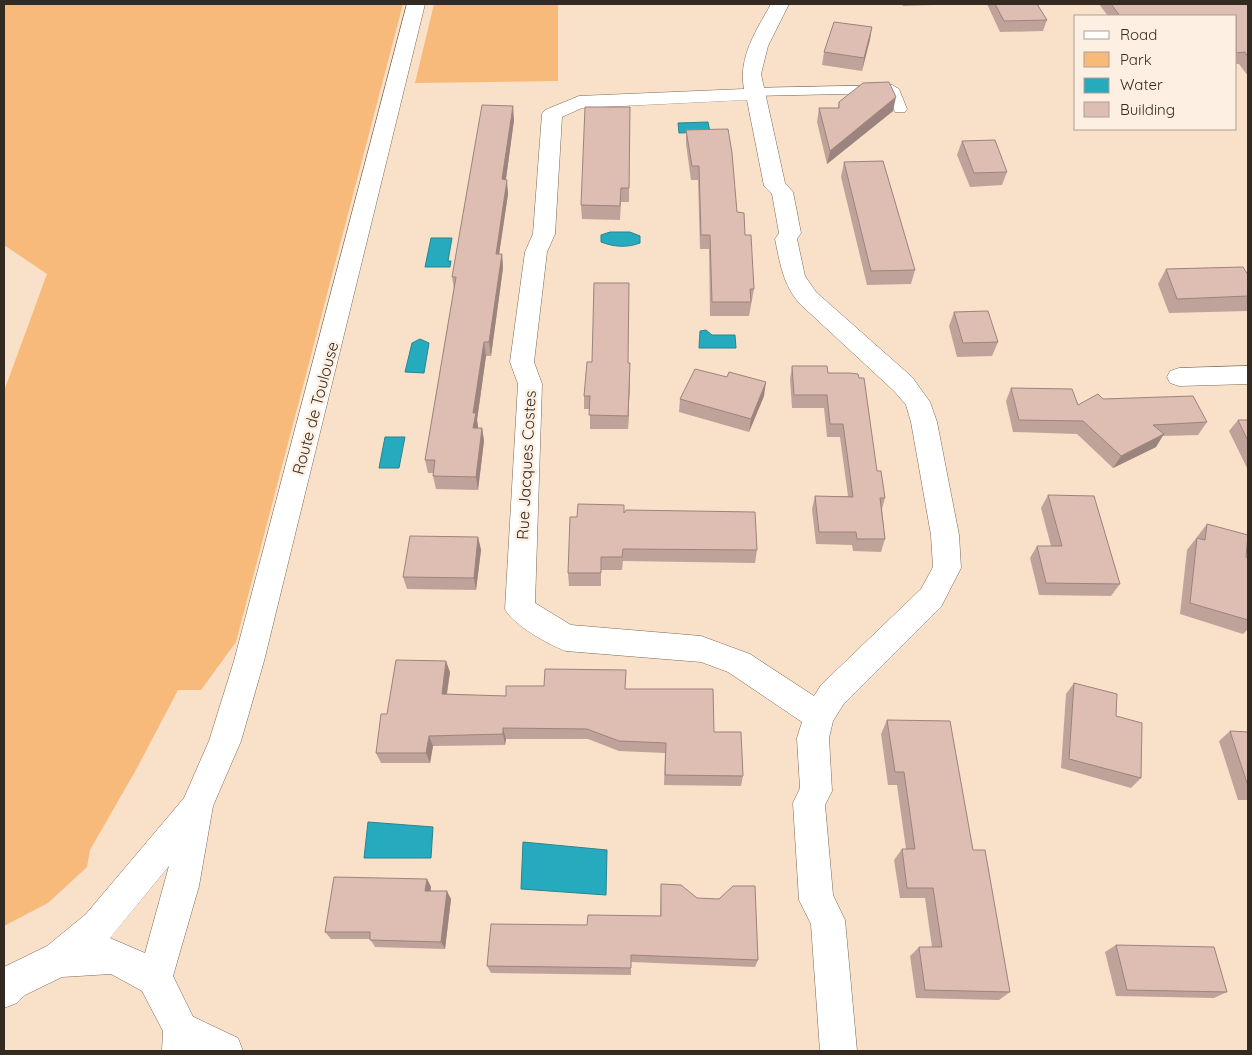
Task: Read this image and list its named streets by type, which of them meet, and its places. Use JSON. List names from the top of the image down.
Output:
{
  "streets": {
    "street": ["Route de Toulouse", "Rue Jacques Costes"]
  },
  "legend": [
    "Road",
    "Park",
    "Water",
    "Building"
  ]
}
